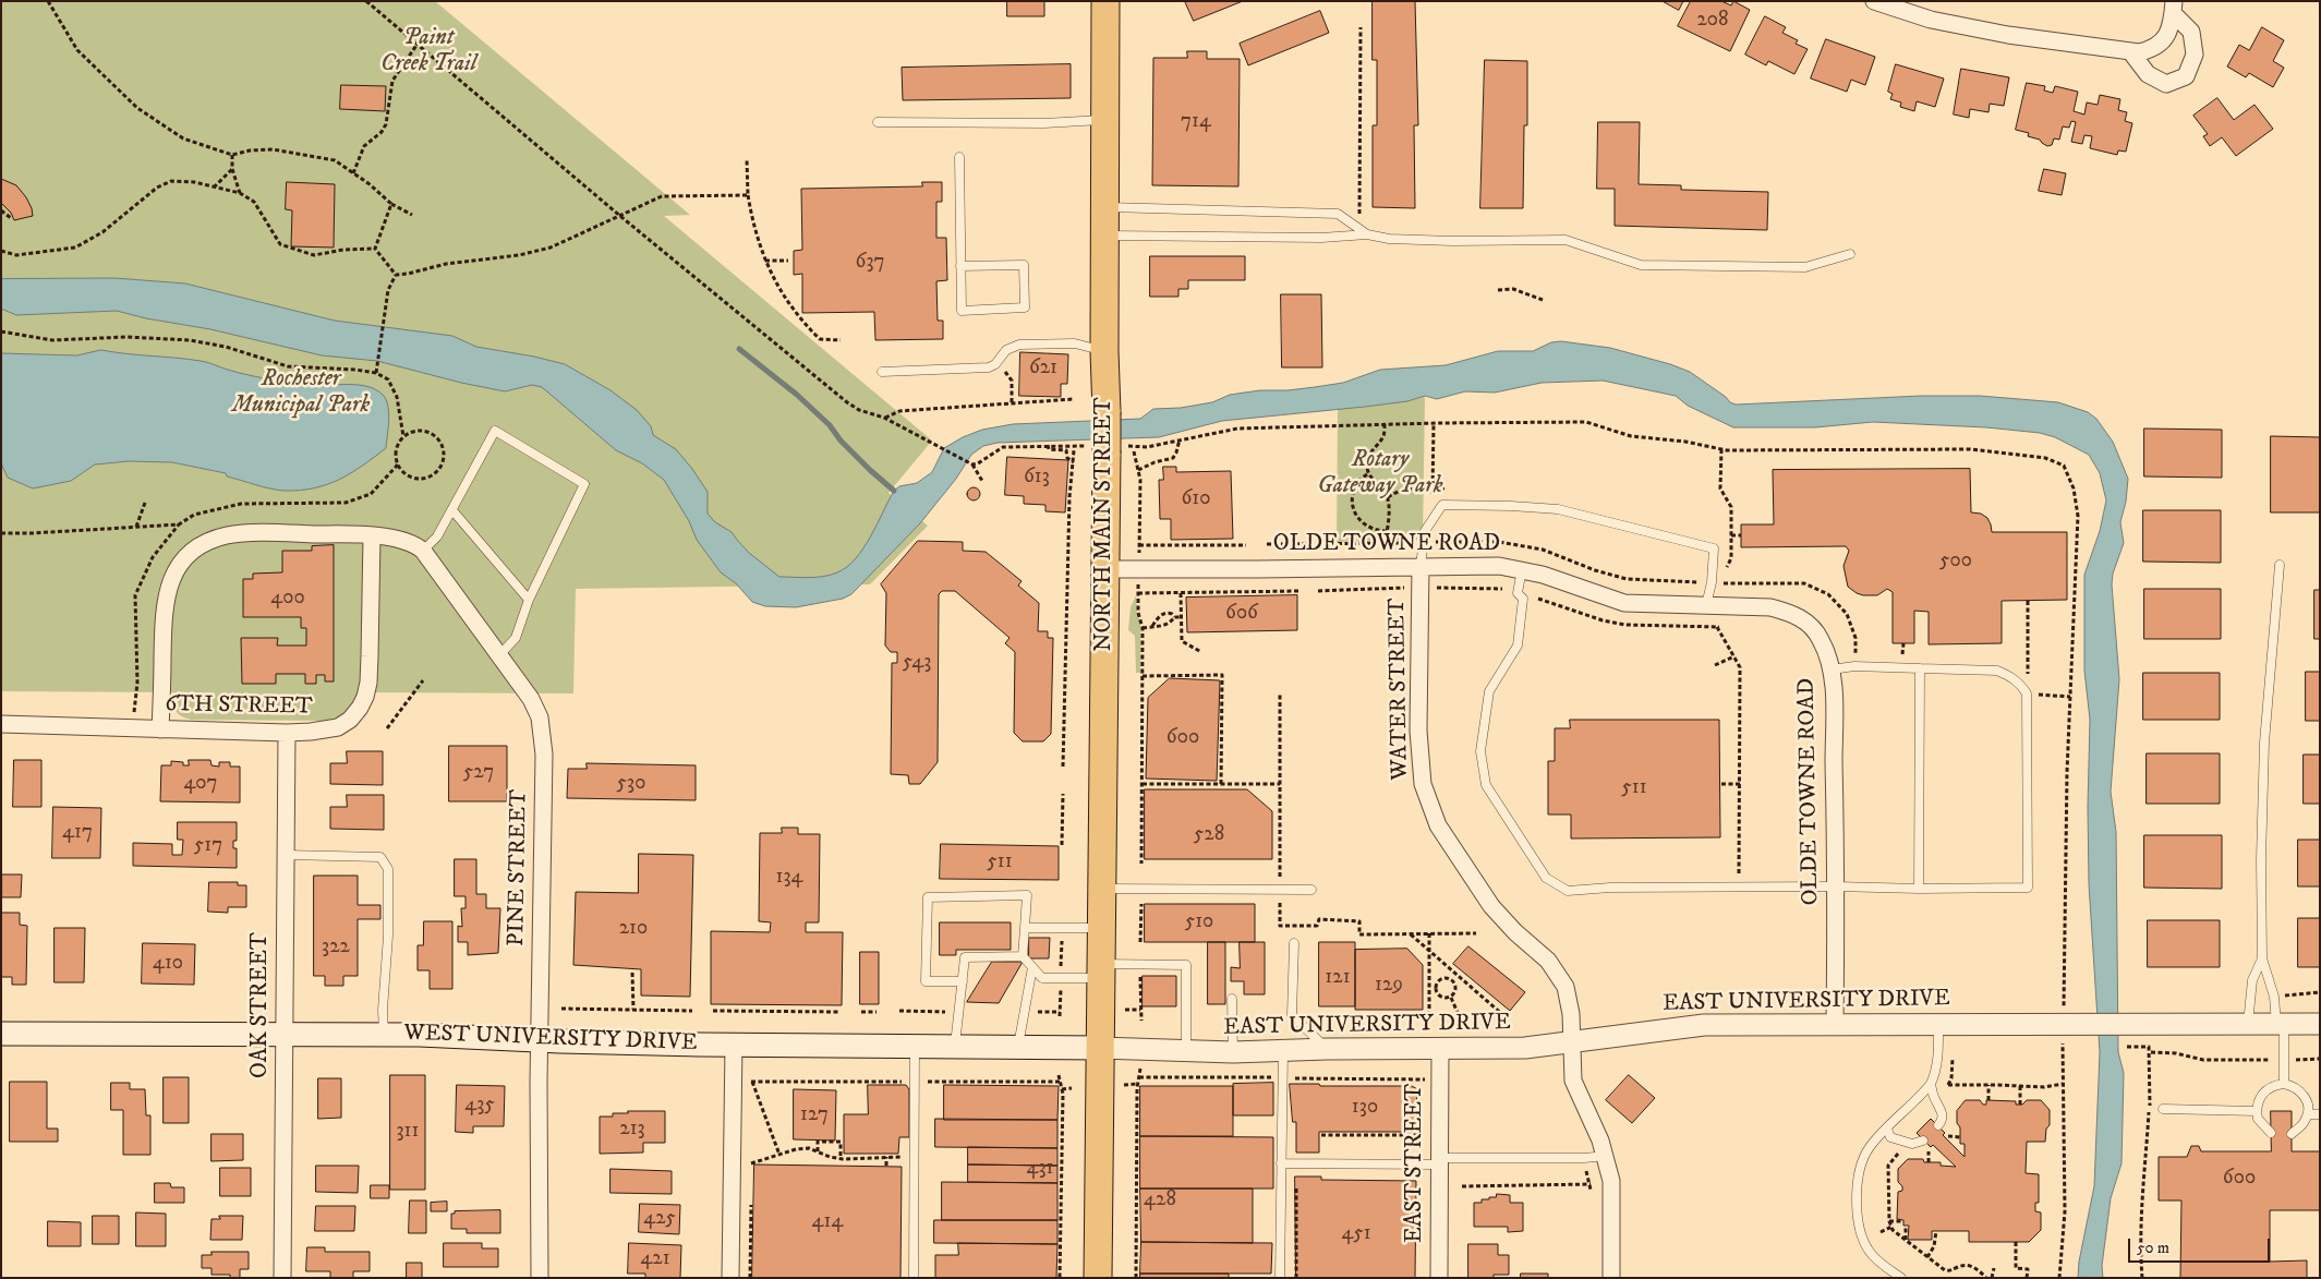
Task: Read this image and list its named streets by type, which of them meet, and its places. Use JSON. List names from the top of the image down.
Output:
{
  "streets": {
    "main road": ["NORTH MAIN STREET", "WEST UNIVERSITY DRIVE"],
    "street": [
      "OLDE TOWNE ROAD",
      "WATER STREET",
      "6TH STREET",
      "PINE STREET",
      "EAST UNIVERSITY DRIVE",
      "OAK STREET",
      "EAST STREET"
    ]
  },
  "crossings": [
    ["NORTH MAIN STREET", "OLDE TOWNE ROAD"],
    ["NORTH MAIN STREET", "EAST UNIVERSITY DRIVE"],
    ["NORTH MAIN STREET", "WEST UNIVERSITY DRIVE"],
    ["OLDE TOWNE ROAD", "WATER STREET"],
    ["OLDE TOWNE ROAD", "EAST UNIVERSITY DRIVE"],
    ["WATER STREET", "EAST UNIVERSITY DRIVE"],
    ["6TH STREET", "OAK STREET"],
    ["PINE STREET", "WEST UNIVERSITY DRIVE"],
    ["EAST UNIVERSITY DRIVE", "WEST UNIVERSITY DRIVE"],
    ["EAST UNIVERSITY DRIVE", "EAST STREET"],
    ["OAK STREET", "WEST UNIVERSITY DRIVE"]
  ],
  "parks": ["Paint Creek Trail", "Rochester Municipal Park", "Rotary Gateway Park"],
  "house_numbers": [
    "208",
    "714",
    "637",
    "621",
    "613",
    "610",
    "500",
    "400",
    "606",
    "543",
    "600",
    "527",
    "407",
    "530",
    "511",
    "417",
    "528",
    "517",
    "511",
    "134",
    "510",
    "210",
    "322",
    "410",
    "121",
    "129",
    "435",
    "130",
    "127",
    "213",
    "311",
    "431",
    "600",
    "428",
    "425",
    "414",
    "451",
    "421"
  ],
  "scale_bar": "50 m"
}
